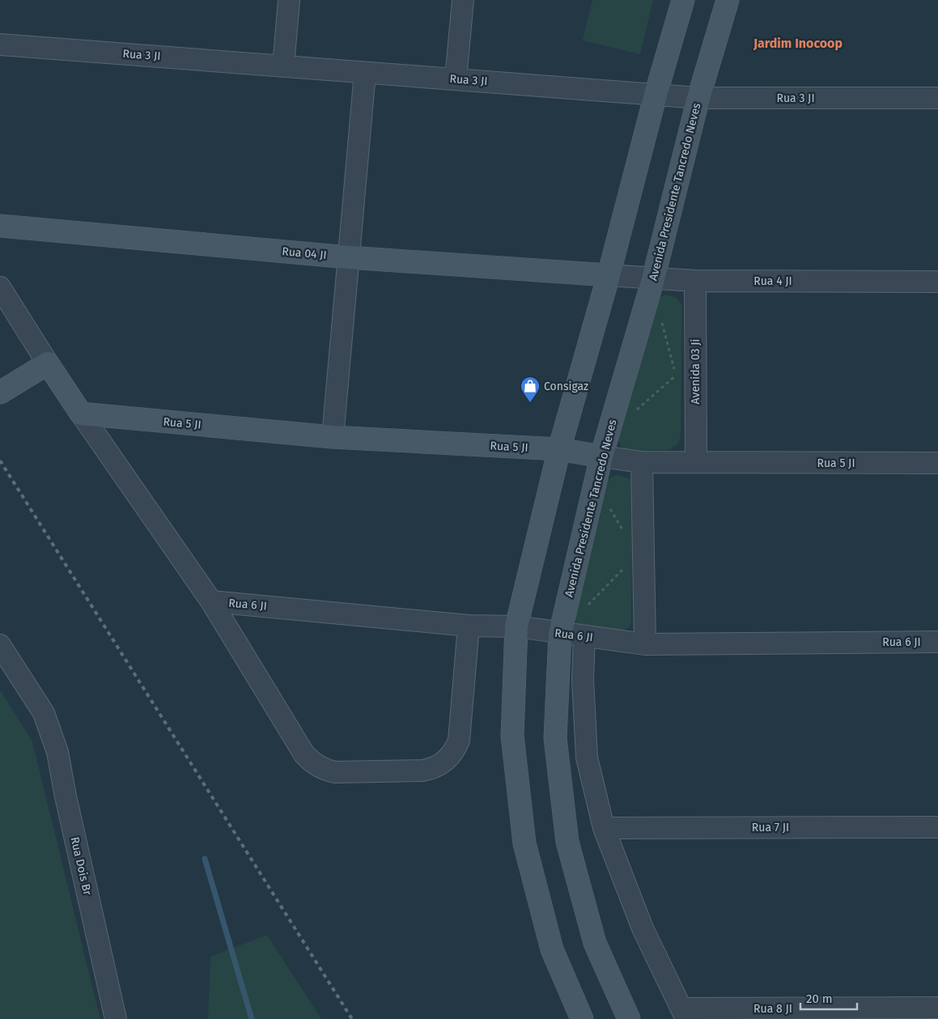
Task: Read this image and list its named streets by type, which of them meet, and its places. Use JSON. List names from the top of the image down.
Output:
{
  "streets": {
    "street": [
      "Rua 3 JI",
      "Avenida Presidente Tancredo Neves",
      "Rua 04 JI",
      "Rua 4 JI",
      "Avenida 03 Ji",
      "Rua 5 JI",
      "Rua 6 JI",
      "Rua 7 JI",
      "Rua Dois Br",
      "Rua 8 JI"
    ]
  },
  "crossings": [
    ["Rua 3 JI", "Avenida Presidente Tancredo Neves"],
    ["Avenida Presidente Tancredo Neves", "Rua 4 JI"],
    ["Avenida Presidente Tancredo Neves", "Rua 5 JI"],
    ["Avenida Presidente Tancredo Neves", "Rua 6 JI"],
    ["Rua 04 JI", "Rua 4 JI"],
    ["Rua 4 JI", "Avenida 03 Ji"],
    ["Avenida 03 Ji", "Rua 5 JI"]
  ],
  "districts": ["Jardim Inocoop"],
  "places": {
    "shop": ["Consigaz"]
  },
  "scale_bar": "20 m"
}
